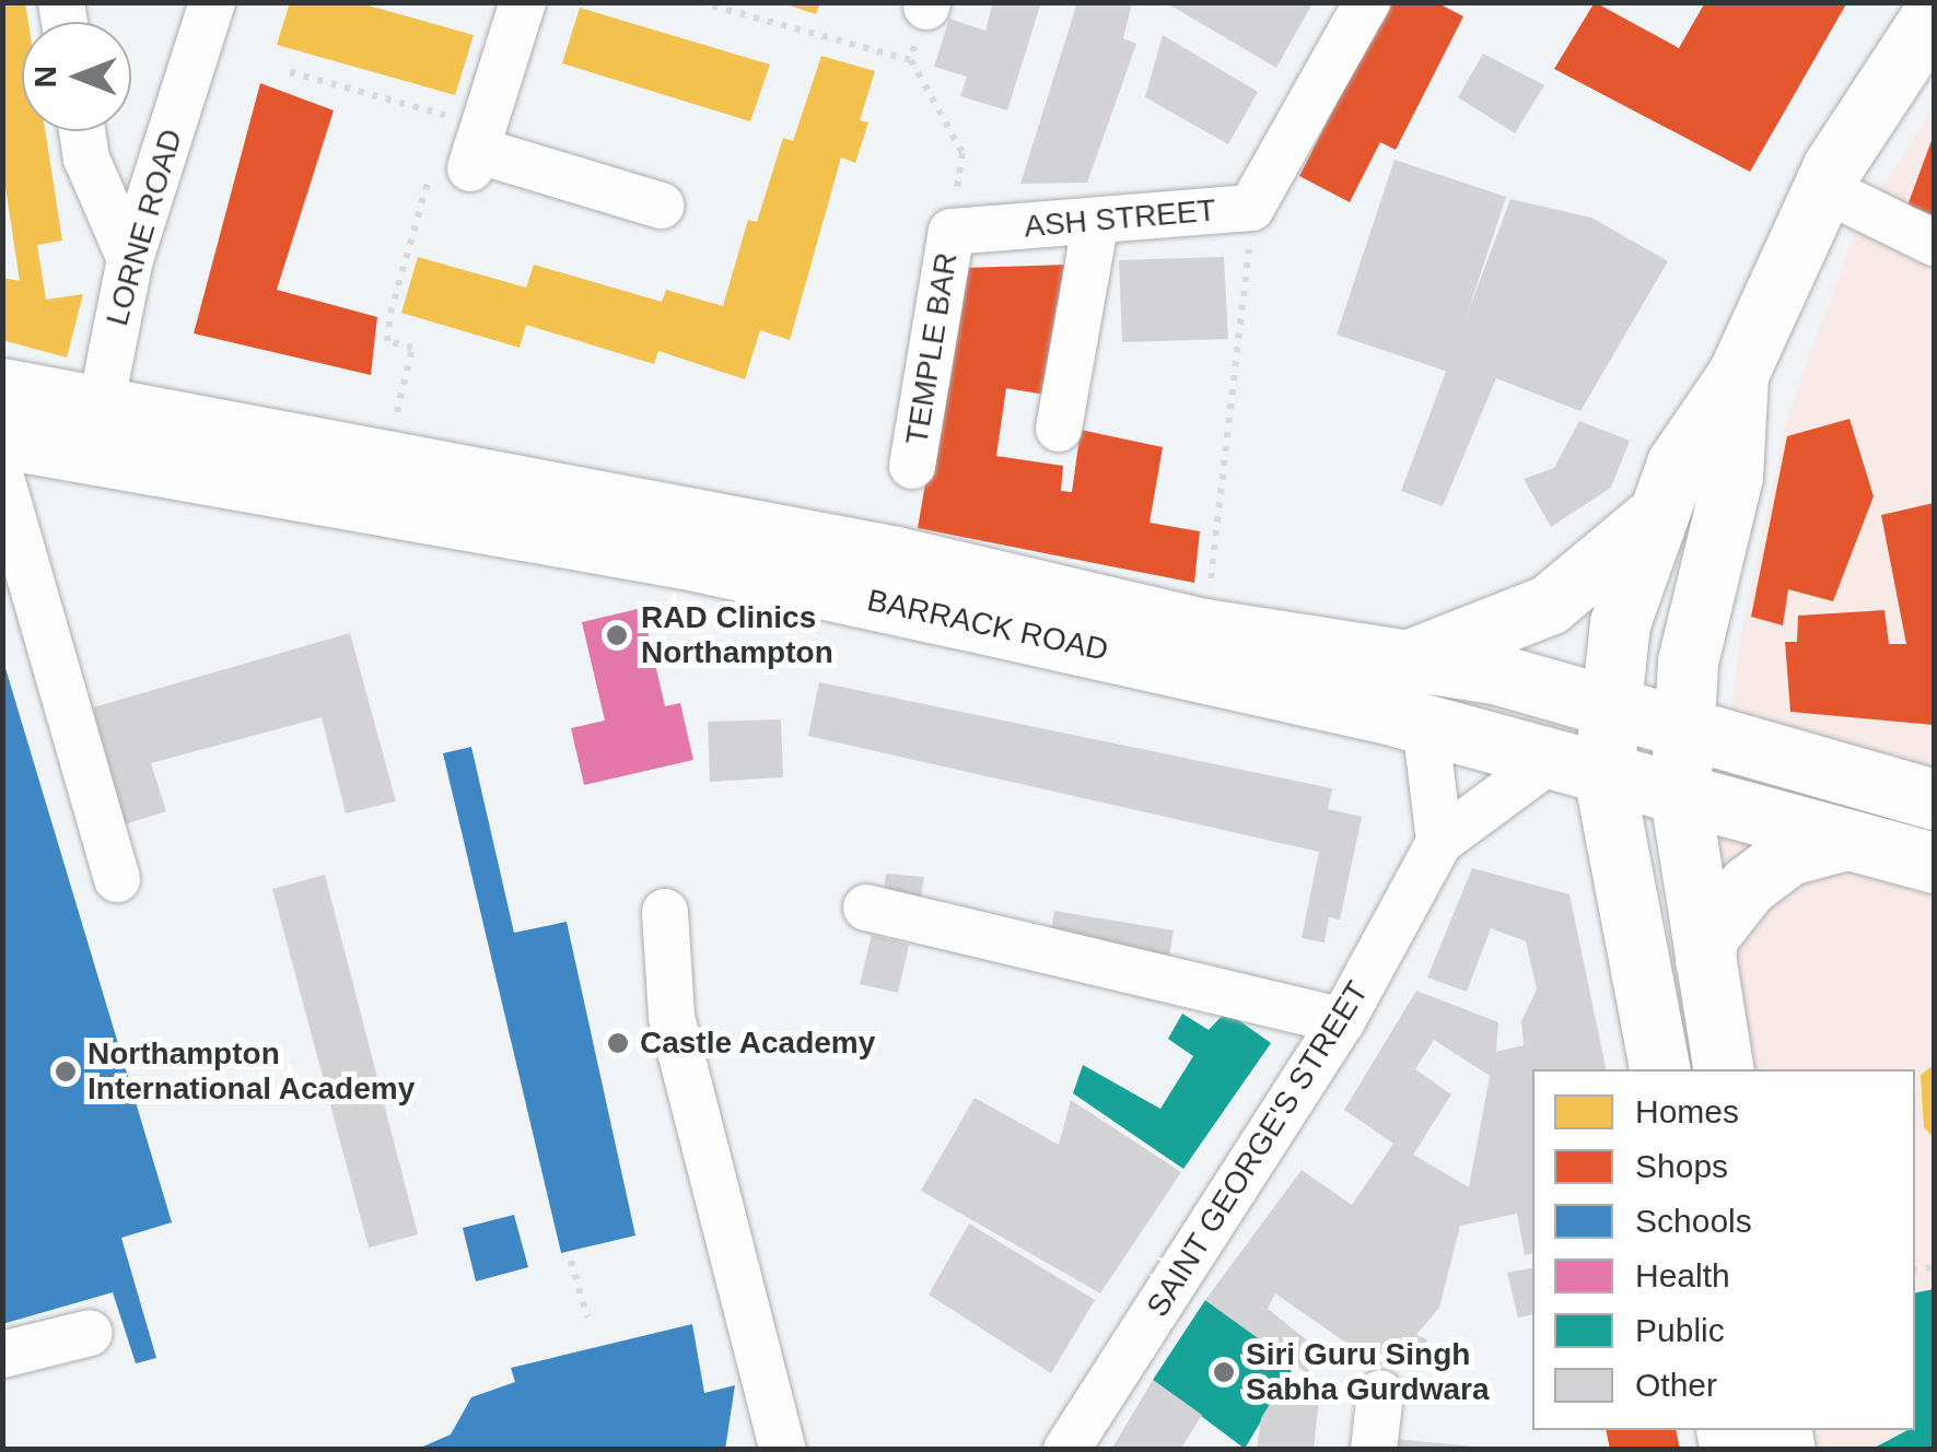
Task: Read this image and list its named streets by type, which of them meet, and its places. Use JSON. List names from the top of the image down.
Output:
{
  "streets": {
    "main road": ["BARRACK ROAD"],
    "street": [
      "ASH STREET",
      "LORNE ROAD",
      "TEMPLE BAR",
      "SAINT GEORGE'S STREET"
    ]
  },
  "crossings": [
    ["ASH STREET", "TEMPLE BAR"],
    ["LORNE ROAD", "BARRACK ROAD"],
    ["BARRACK ROAD", "SAINT GEORGE'S STREET"]
  ],
  "places": [
    "RAD Clinics Northampton",
    "Castle Academy",
    "Northampton International Academy",
    "Siri Guru Singh Sabha Gurdwara"
  ],
  "legend": [
    "Homes",
    "Shops",
    "Schools",
    "Health",
    "Public",
    "Other"
  ],
  "north": "left"
}
